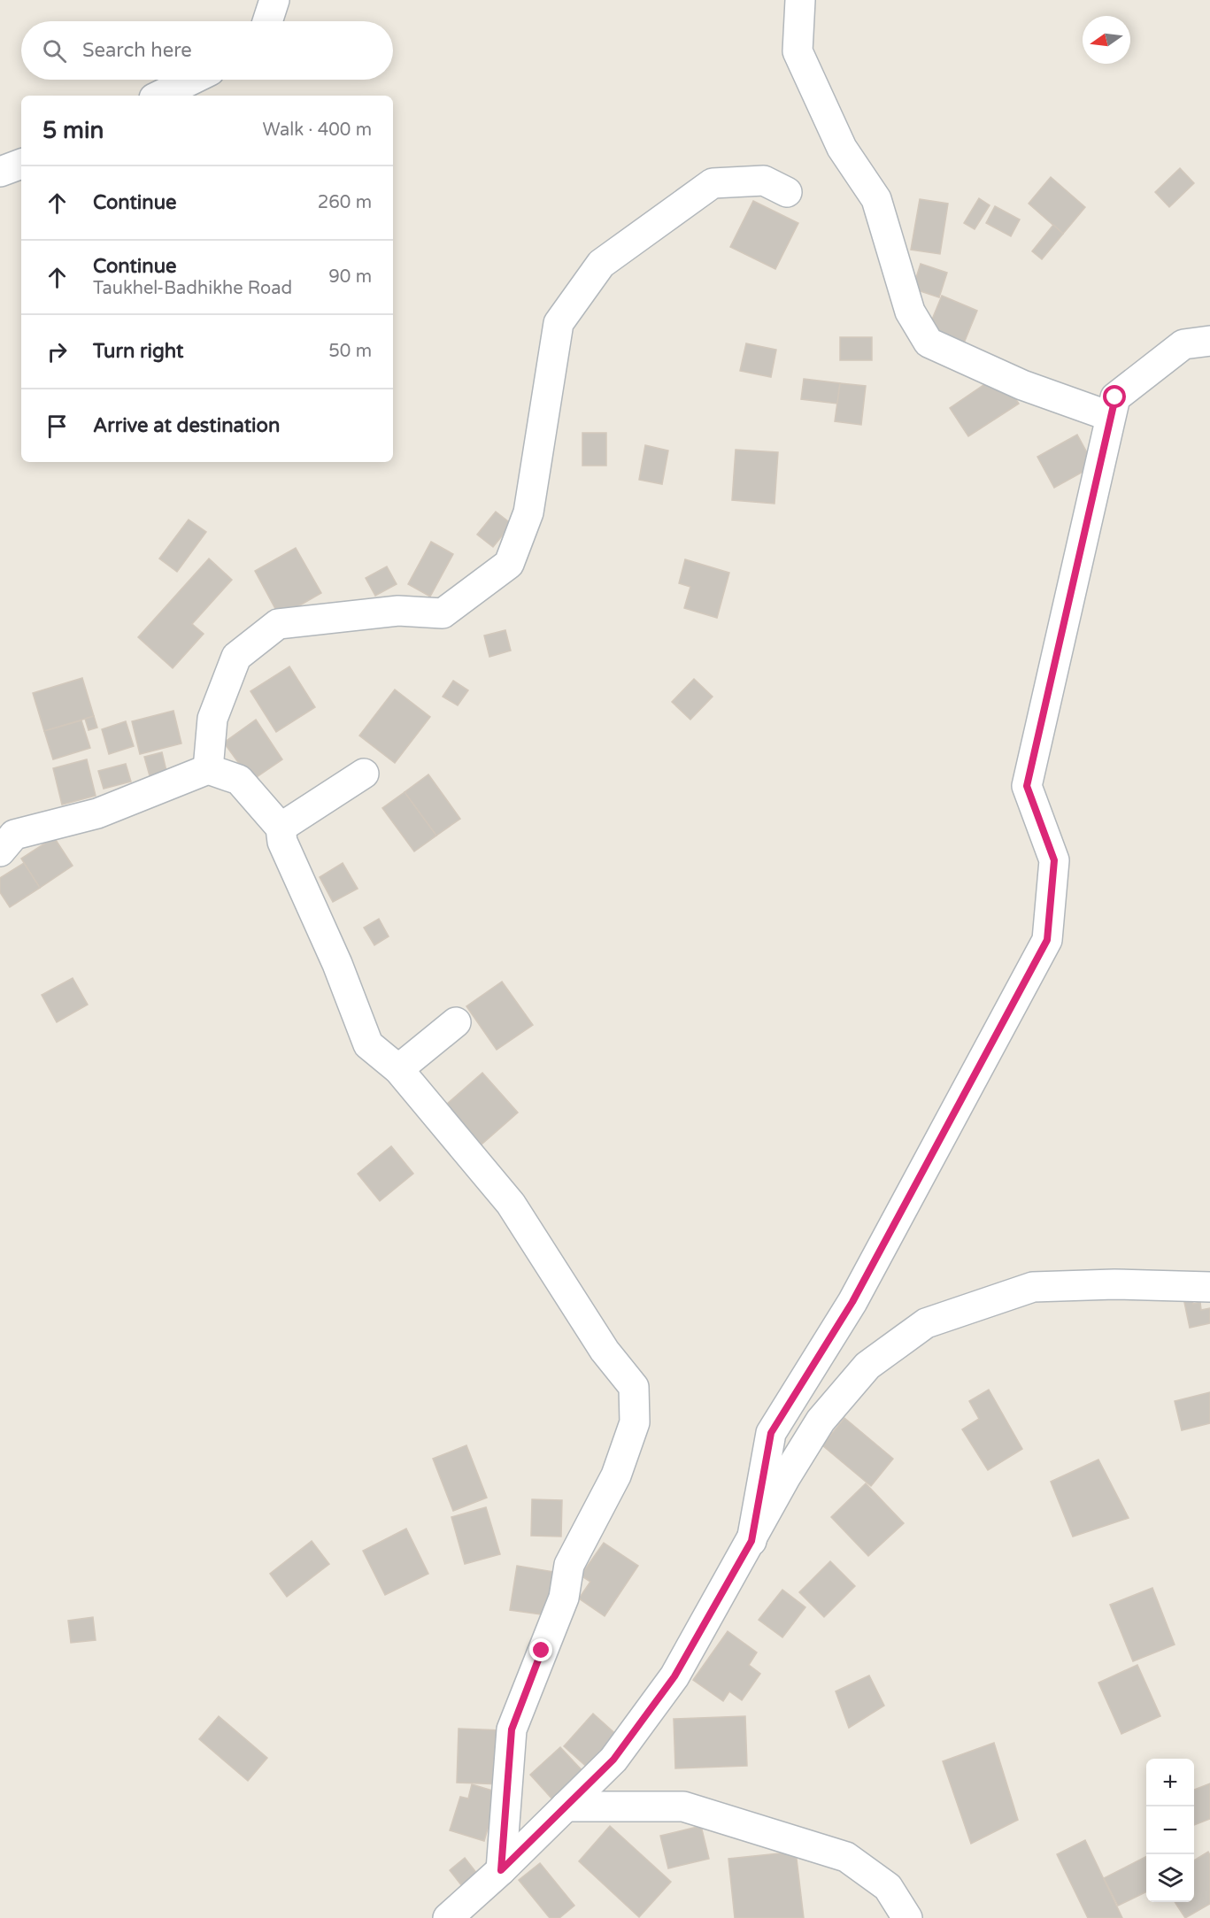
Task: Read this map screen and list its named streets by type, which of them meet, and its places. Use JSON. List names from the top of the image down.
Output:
{
  "north": "left",
  "page": {
    "search": "Search here",
    "heading": ["5 min", "Walk · 400 m"],
    "list": [
      ["Continue", "260 m"],
      ["Continue", "Taukhel-Badhikhe Road", "90 m"],
      ["Turn right", "50 m"],
      "Arrive at destination"
    ],
    "map_buttons": ["+", "−"]
  }
}
